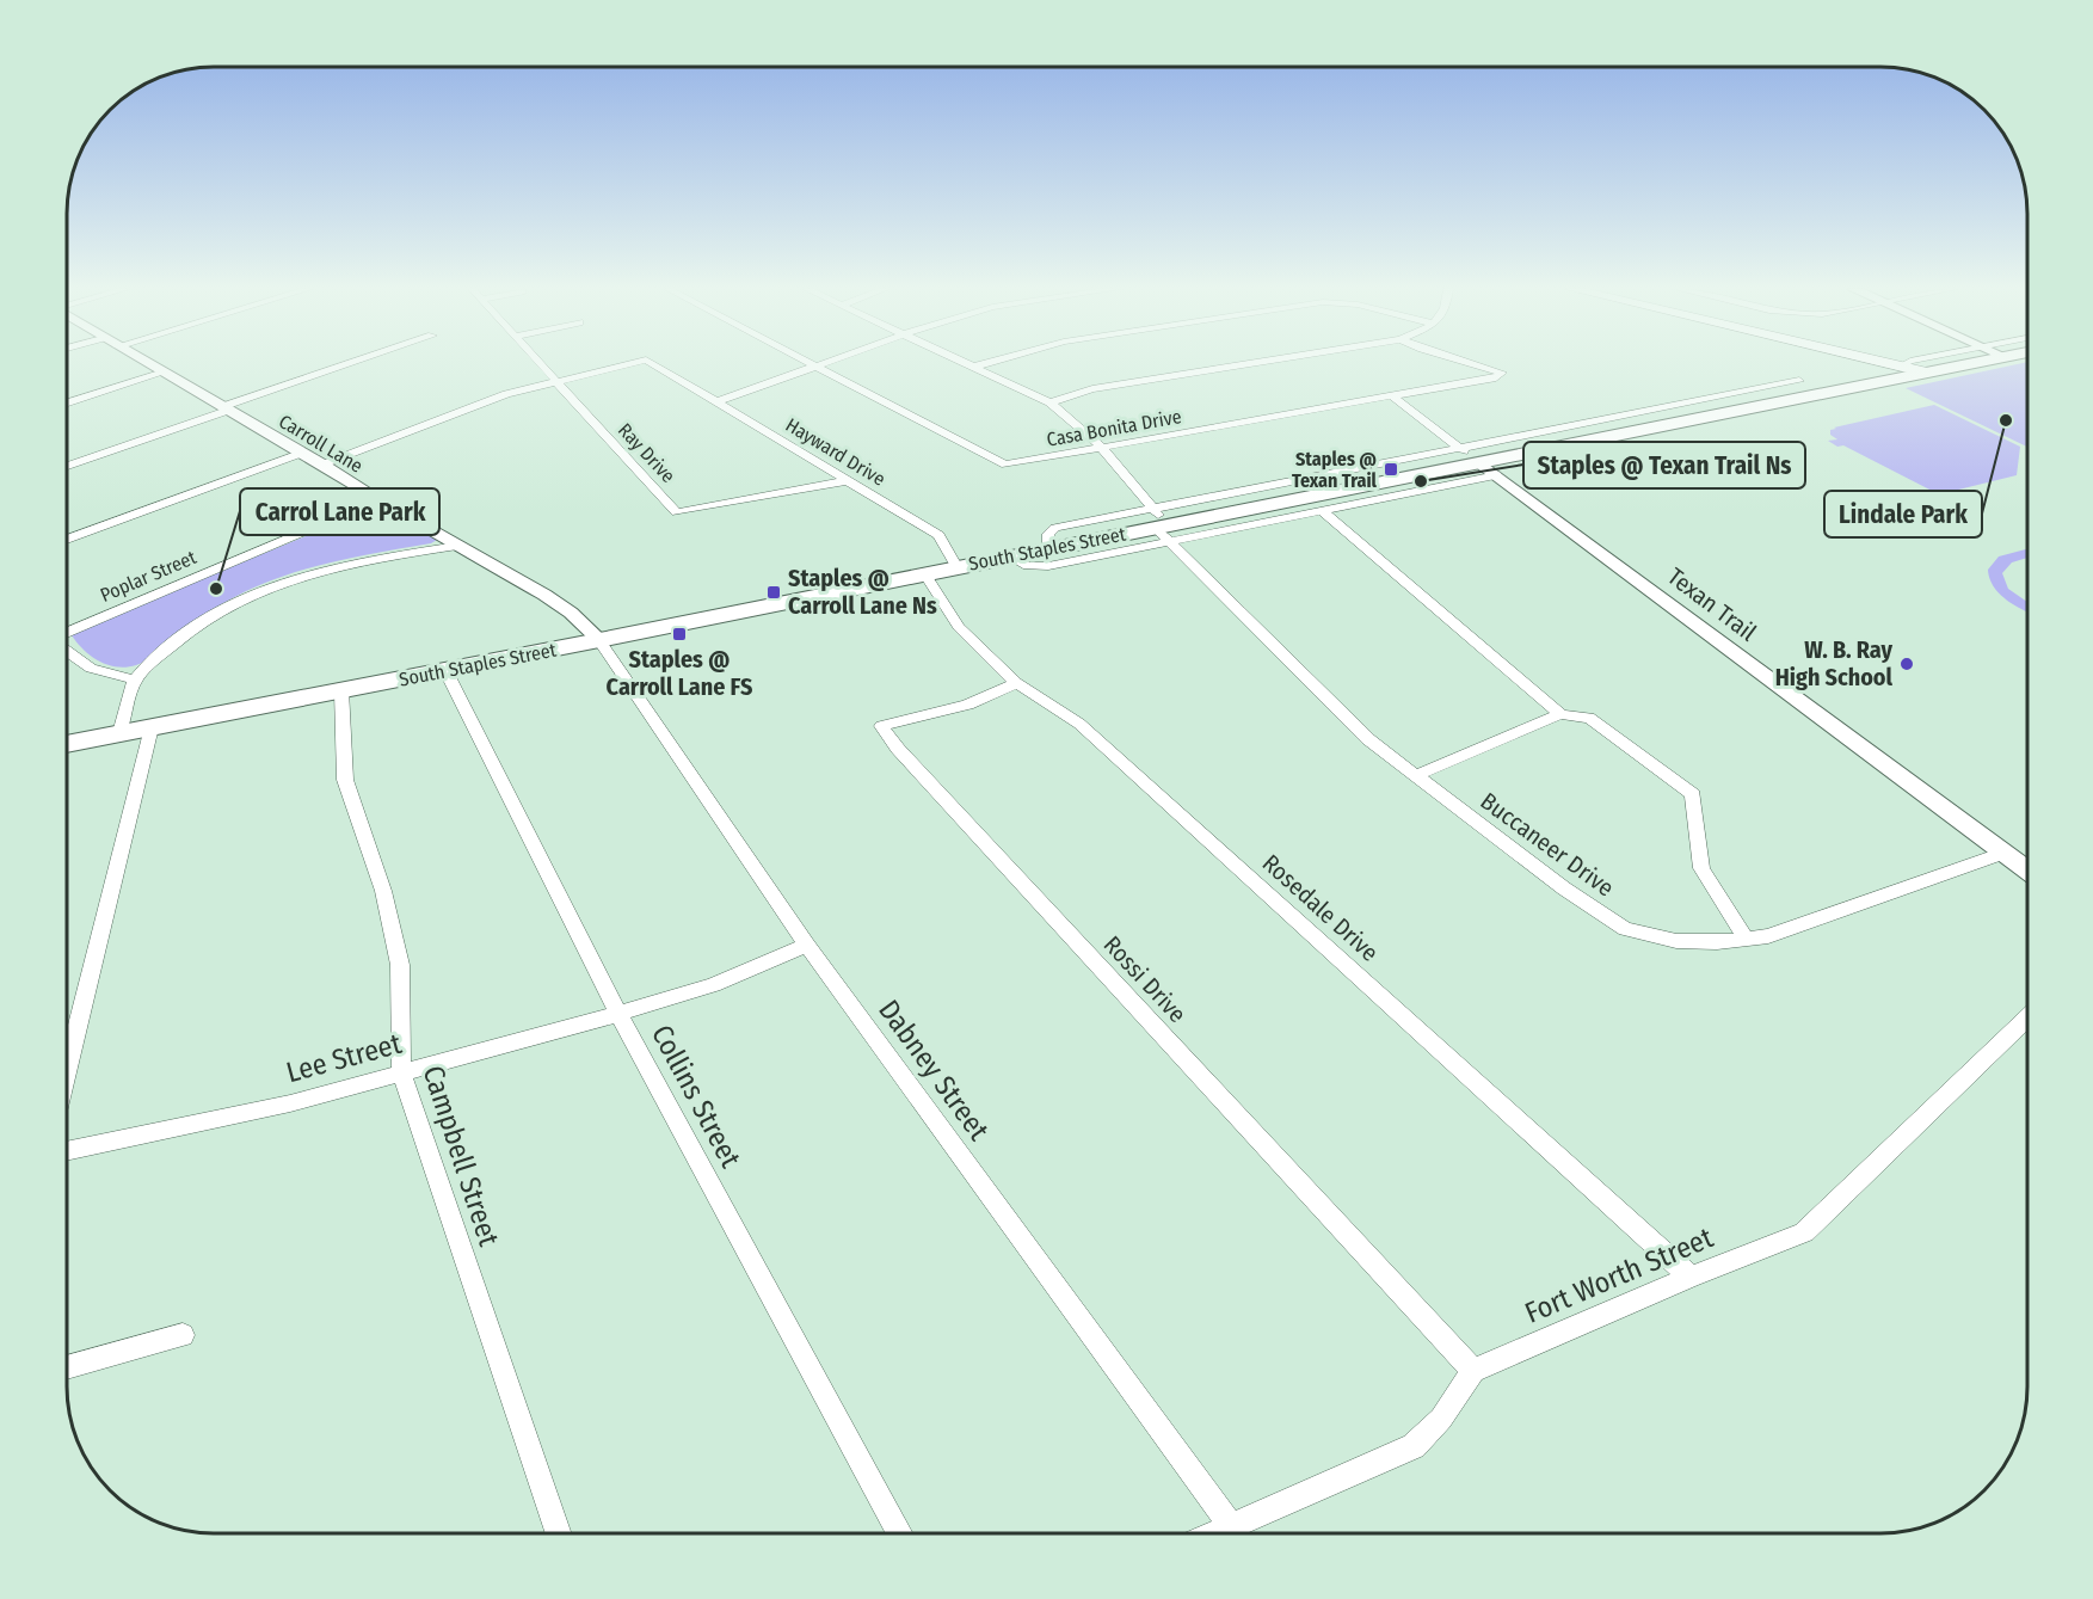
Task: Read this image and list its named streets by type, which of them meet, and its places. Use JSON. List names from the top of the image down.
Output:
{
  "streets": {
    "main road": ["South Staples Street"],
    "street": [
      "Casa Bonita Drive",
      "Carroll Lane",
      "Hayward Drive",
      "Ray Drive",
      "Poplar Street",
      "Texan Trail",
      "Buccaneer Drive",
      "Rosedale Drive",
      "Rossi Drive",
      "Lee Street",
      "Dabney Street",
      "Collins Street",
      "Campbell Street",
      "Fort Worth Street"
    ]
  },
  "crossings": [
    ["Casa Bonita Drive", "Texan Trail"],
    ["Casa Bonita Drive", "Buccaneer Drive"],
    ["Carroll Lane", "South Staples Street"],
    ["Carroll Lane", "Poplar Street"],
    ["Carroll Lane", "Dabney Street"],
    ["Hayward Drive", "Ray Drive"],
    ["Hayward Drive", "South Staples Street"],
    ["South Staples Street", "Texan Trail"],
    ["South Staples Street", "Buccaneer Drive"],
    ["South Staples Street", "Rosedale Drive"],
    ["South Staples Street", "Dabney Street"],
    ["South Staples Street", "Collins Street"],
    ["South Staples Street", "Campbell Street"],
    ["Texan Trail", "Buccaneer Drive"],
    ["Rosedale Drive", "Rossi Drive"],
    ["Rosedale Drive", "Fort Worth Street"],
    ["Rossi Drive", "Fort Worth Street"],
    ["Lee Street", "Dabney Street"],
    ["Lee Street", "Collins Street"],
    ["Lee Street", "Campbell Street"]
  ],
  "places": {
    "other": [
      "Lindale Park",
      "Staples @ Texan Trail Ns",
      "Carrol Lane Park",
      "W. B. Ray High School"
    ],
    "transit": ["Staples @ Texan Trail", "Staples @ Carroll Lane Ns", "Staples @ Carroll Lane FS"]
  }
}
